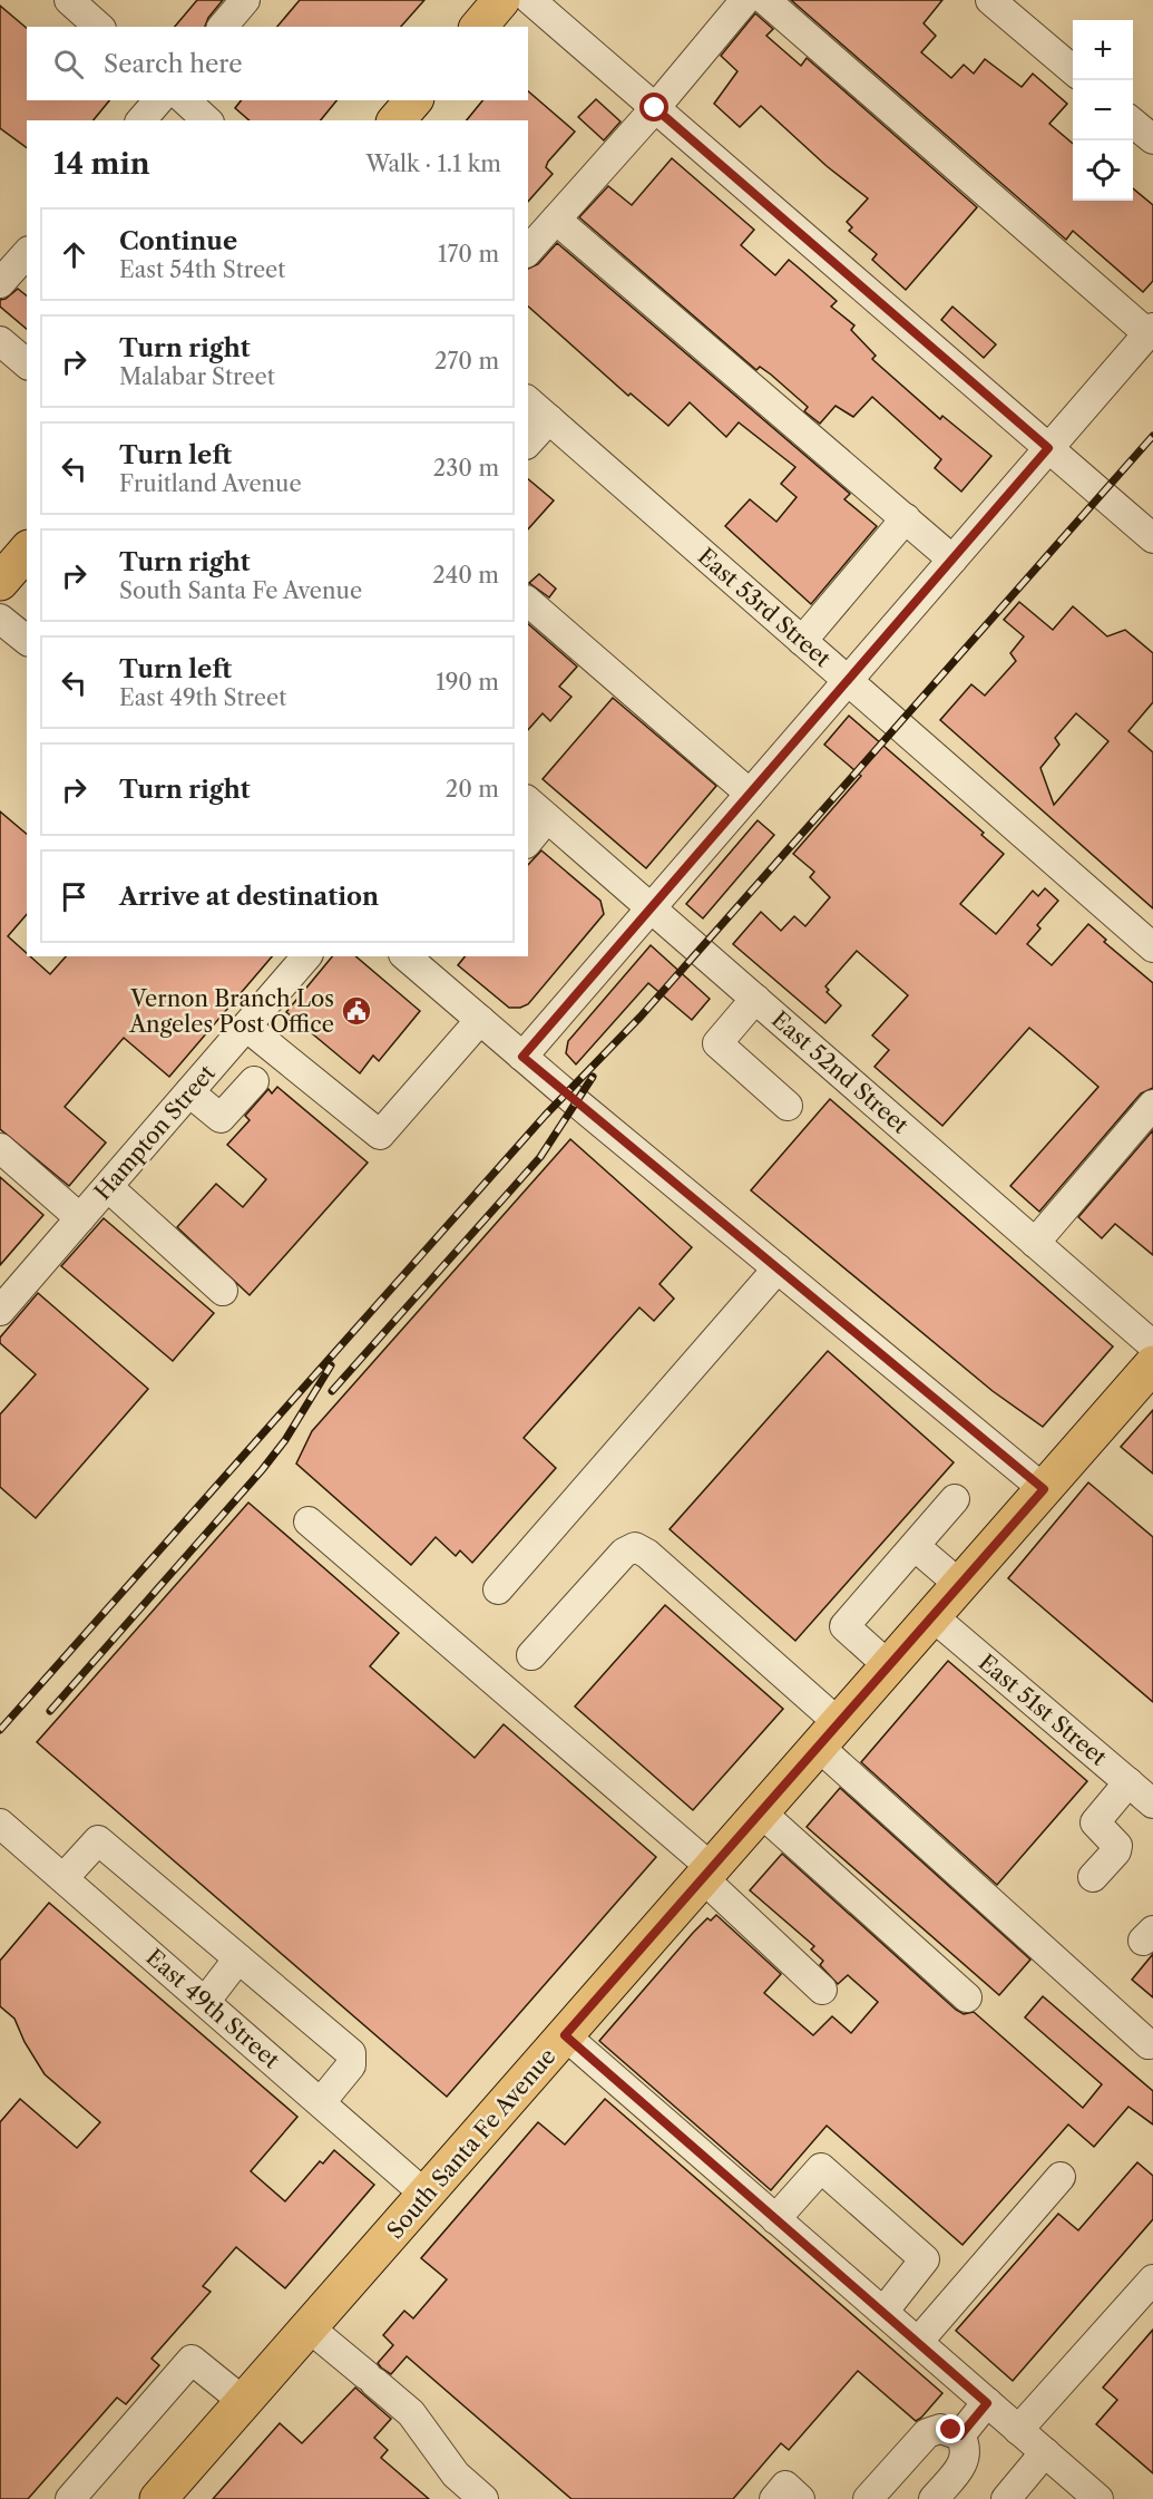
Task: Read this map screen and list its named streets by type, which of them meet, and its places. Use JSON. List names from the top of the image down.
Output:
{
  "streets": {
    "main road": ["South Santa Fe Avenue"],
    "street": [
      "East 53rd Street",
      "East 52nd Street",
      "Hampton Street",
      "East 51st Street",
      "East 49th Street"
    ]
  },
  "crossings": [
    ["East 51st Street", "South Santa Fe Avenue"],
    ["East 49th Street", "South Santa Fe Avenue"]
  ],
  "places": {
    "public building": ["Vernon Branch Los Angeles Post Office"]
  },
  "page": {
    "map_buttons": ["+", "−"],
    "search": "Search here",
    "heading": ["14 min", "Walk · 1.1 km"],
    "list": [
      ["Continue", "East 54th Street", "170 m"],
      ["Turn right", "Malabar Street", "270 m"],
      ["Turn left", "Fruitland Avenue", "230 m"],
      ["Turn right", "South Santa Fe Avenue", "240 m"],
      ["Turn left", "East 49th Street", "190 m"],
      ["Turn right", "20 m"],
      "Arrive at destination"
    ]
  }
}
